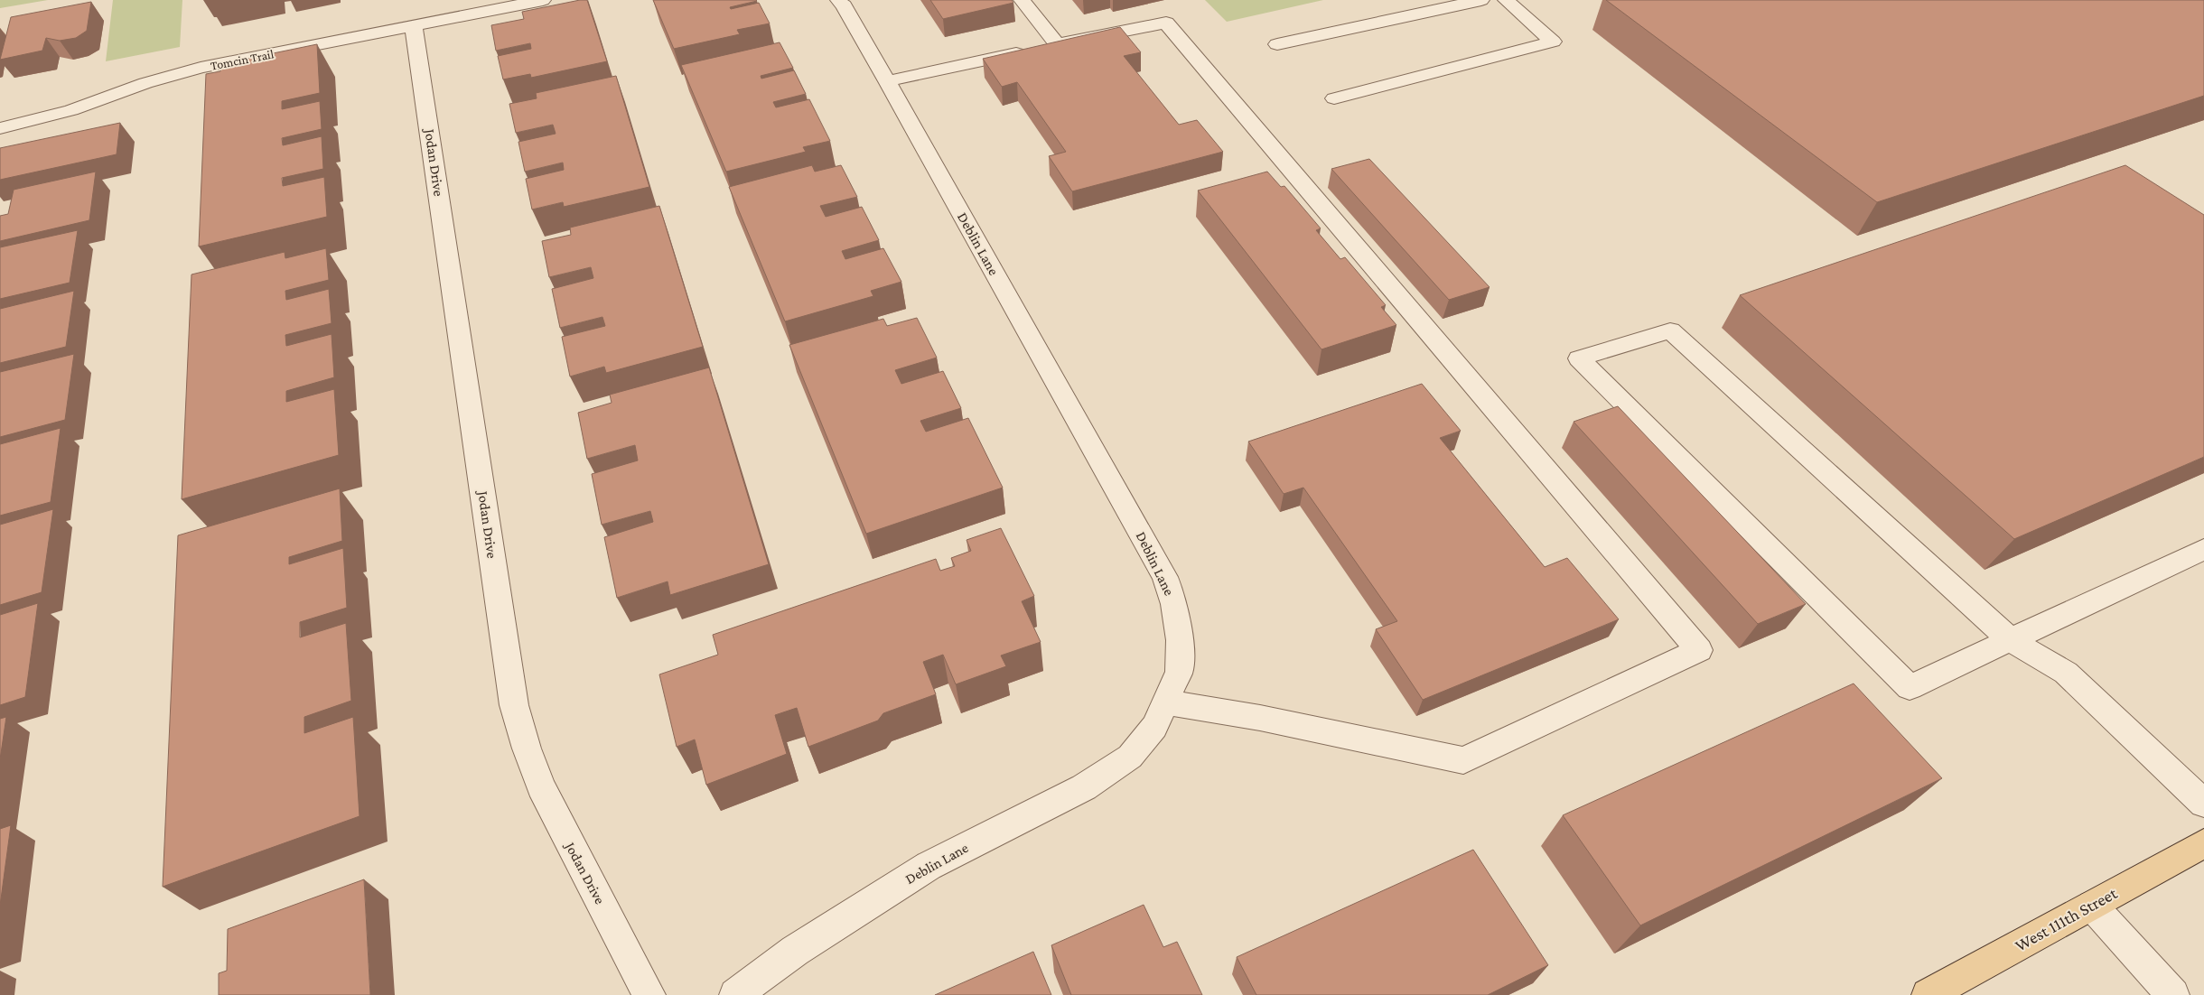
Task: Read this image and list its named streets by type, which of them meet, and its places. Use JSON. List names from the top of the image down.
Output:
{
  "streets": {
    "main road": ["West 111th Street"],
    "street": ["Tomcin Trail", "Jodan Drive", "Deblin Lane"]
  },
  "crossings": [
    ["Tomcin Trail", "Jodan Drive"]
  ]
}
